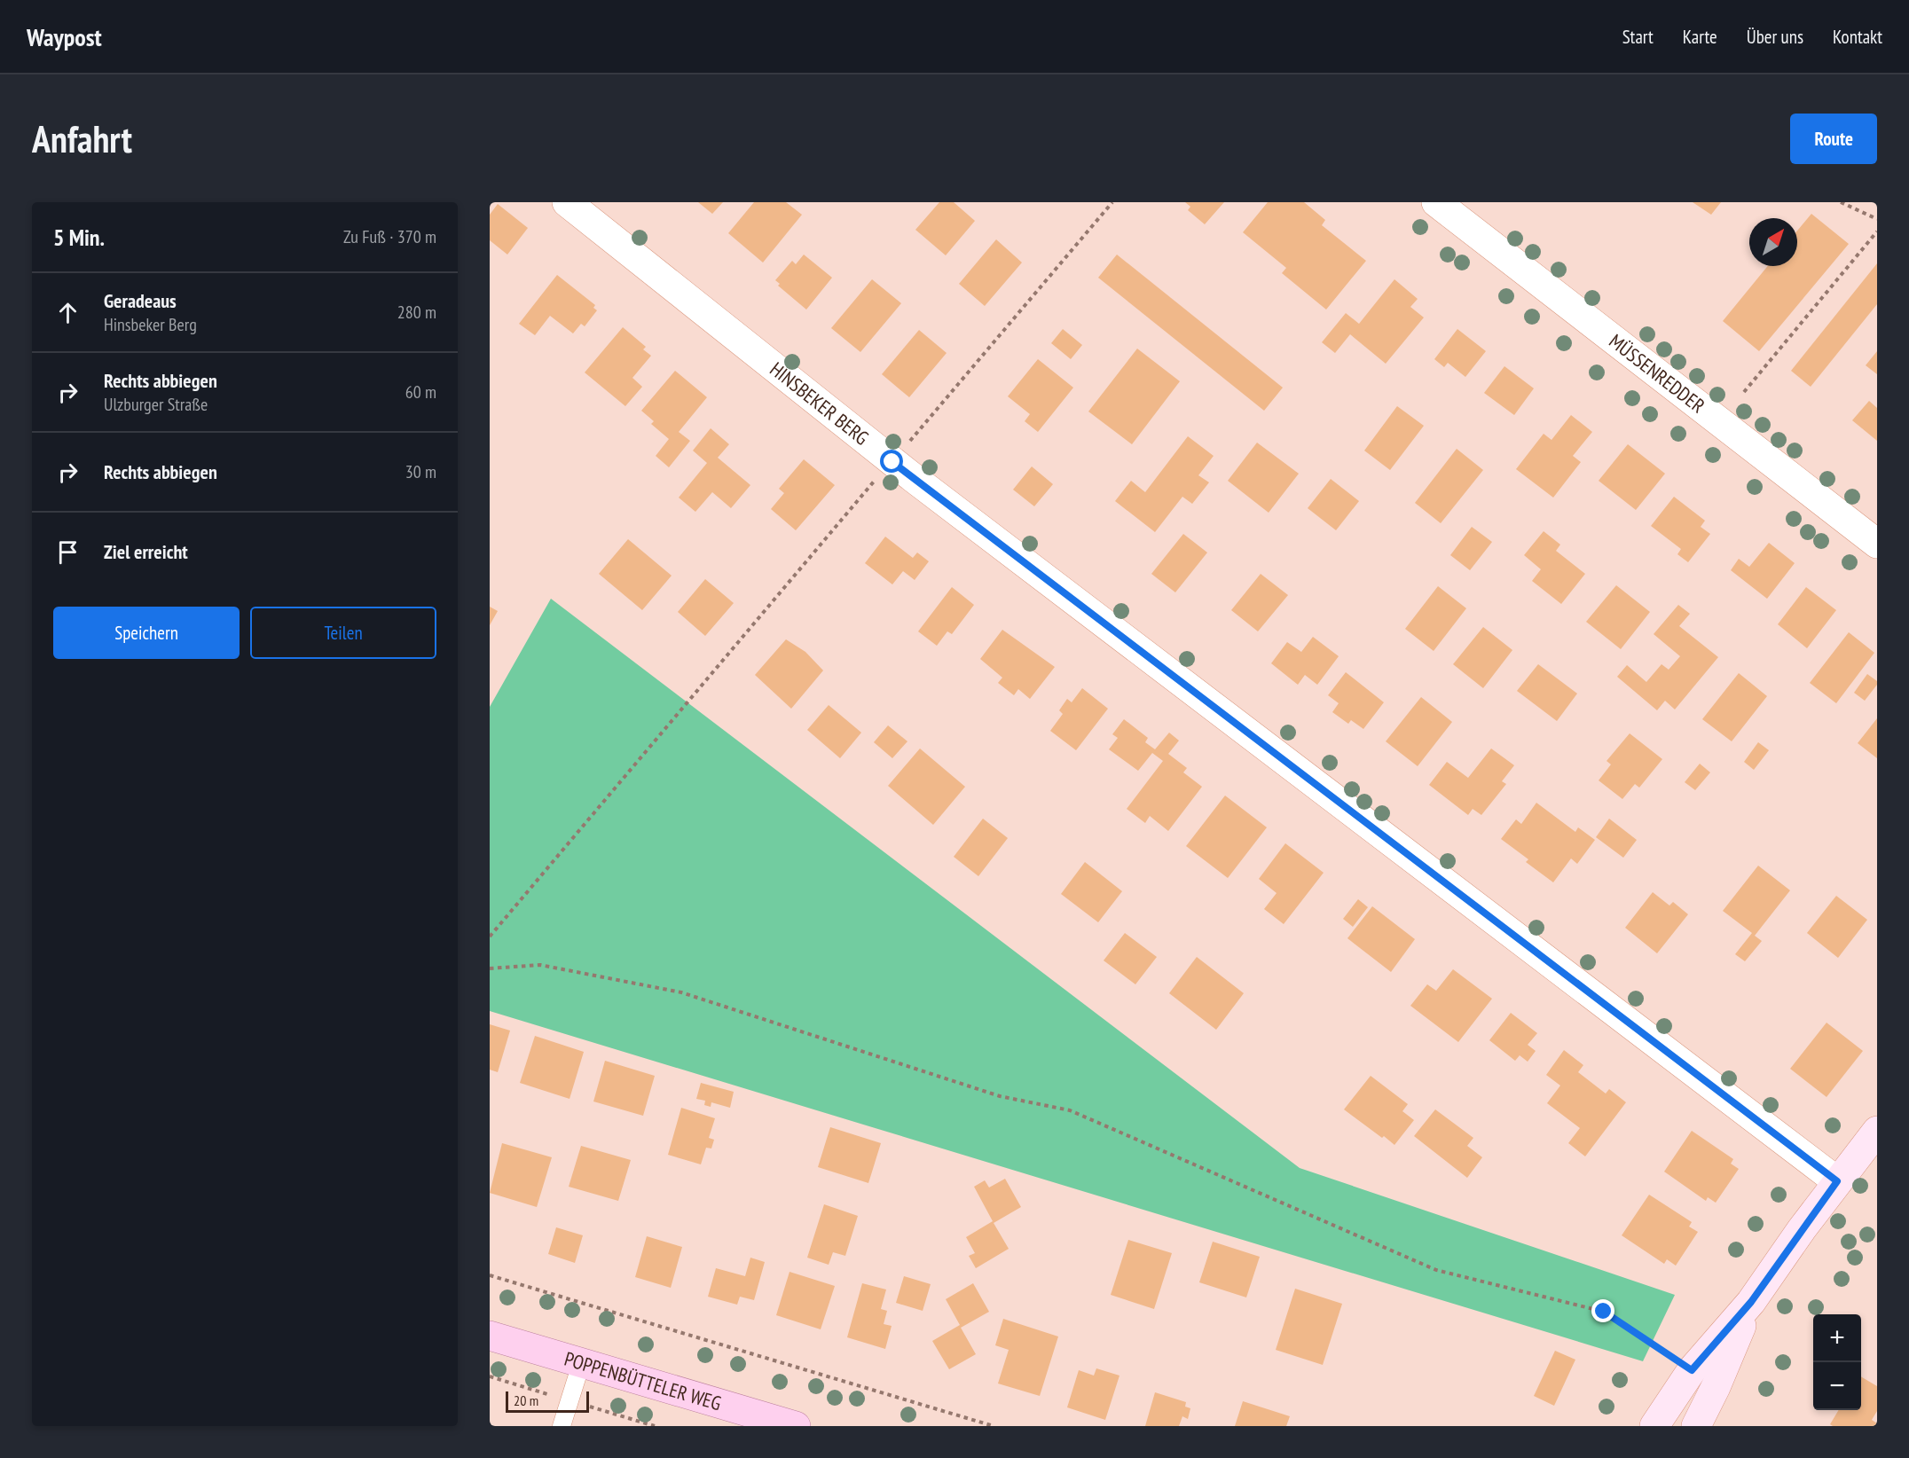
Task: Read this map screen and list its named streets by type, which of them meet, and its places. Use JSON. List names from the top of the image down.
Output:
{
  "streets": {
    "main road": ["POPPENBÜTTELER WEG"],
    "street": ["MÜSSENREDDER", "HINSBEKER BERG"]
  },
  "scale_bar": "20 m",
  "north": "top right",
  "page": {
    "header": "Waypost",
    "nav": [
      "Start",
      "Karte",
      "Über uns",
      "Kontakt"
    ],
    "buttons": [
      "Route",
      ["Speichern", "Teilen"]
    ],
    "title": "Anfahrt",
    "heading": ["5 Min.", "Zu Fuß · 370 m"],
    "list": [
      ["Geradeaus", "Hinsbeker Berg", "280 m"],
      ["Rechts abbiegen", "Ulzburger Straße", "60 m"],
      ["Rechts abbiegen", "30 m"],
      "Ziel erreicht"
    ],
    "map_buttons": ["+", "−"],
    "scale": "20 m"
  }
}
